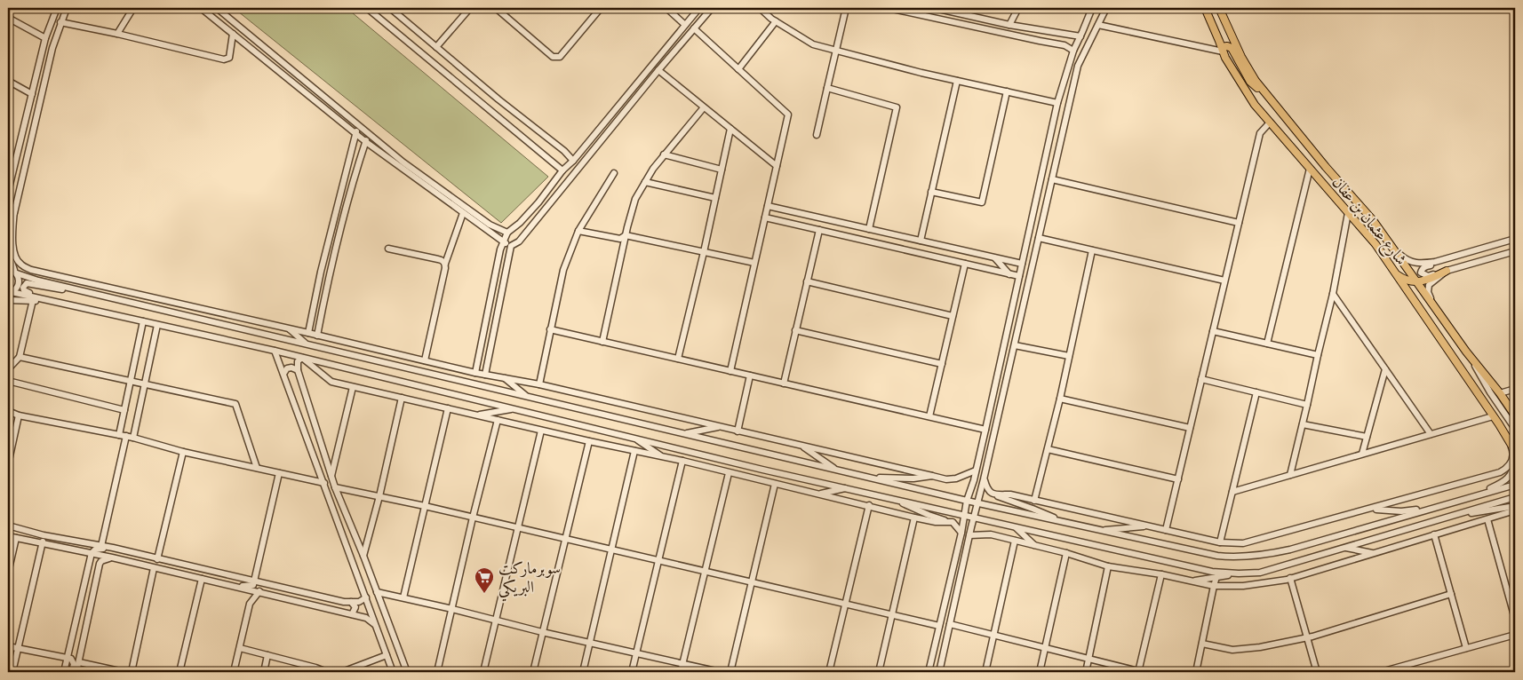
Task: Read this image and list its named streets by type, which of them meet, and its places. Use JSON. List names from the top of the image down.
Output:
{
  "streets": {
    "main road": ["شارع عثمان بن عفان"]
  },
  "places": {
    "supermarket": ["سوبرماركت البريكي"]
  }
}
